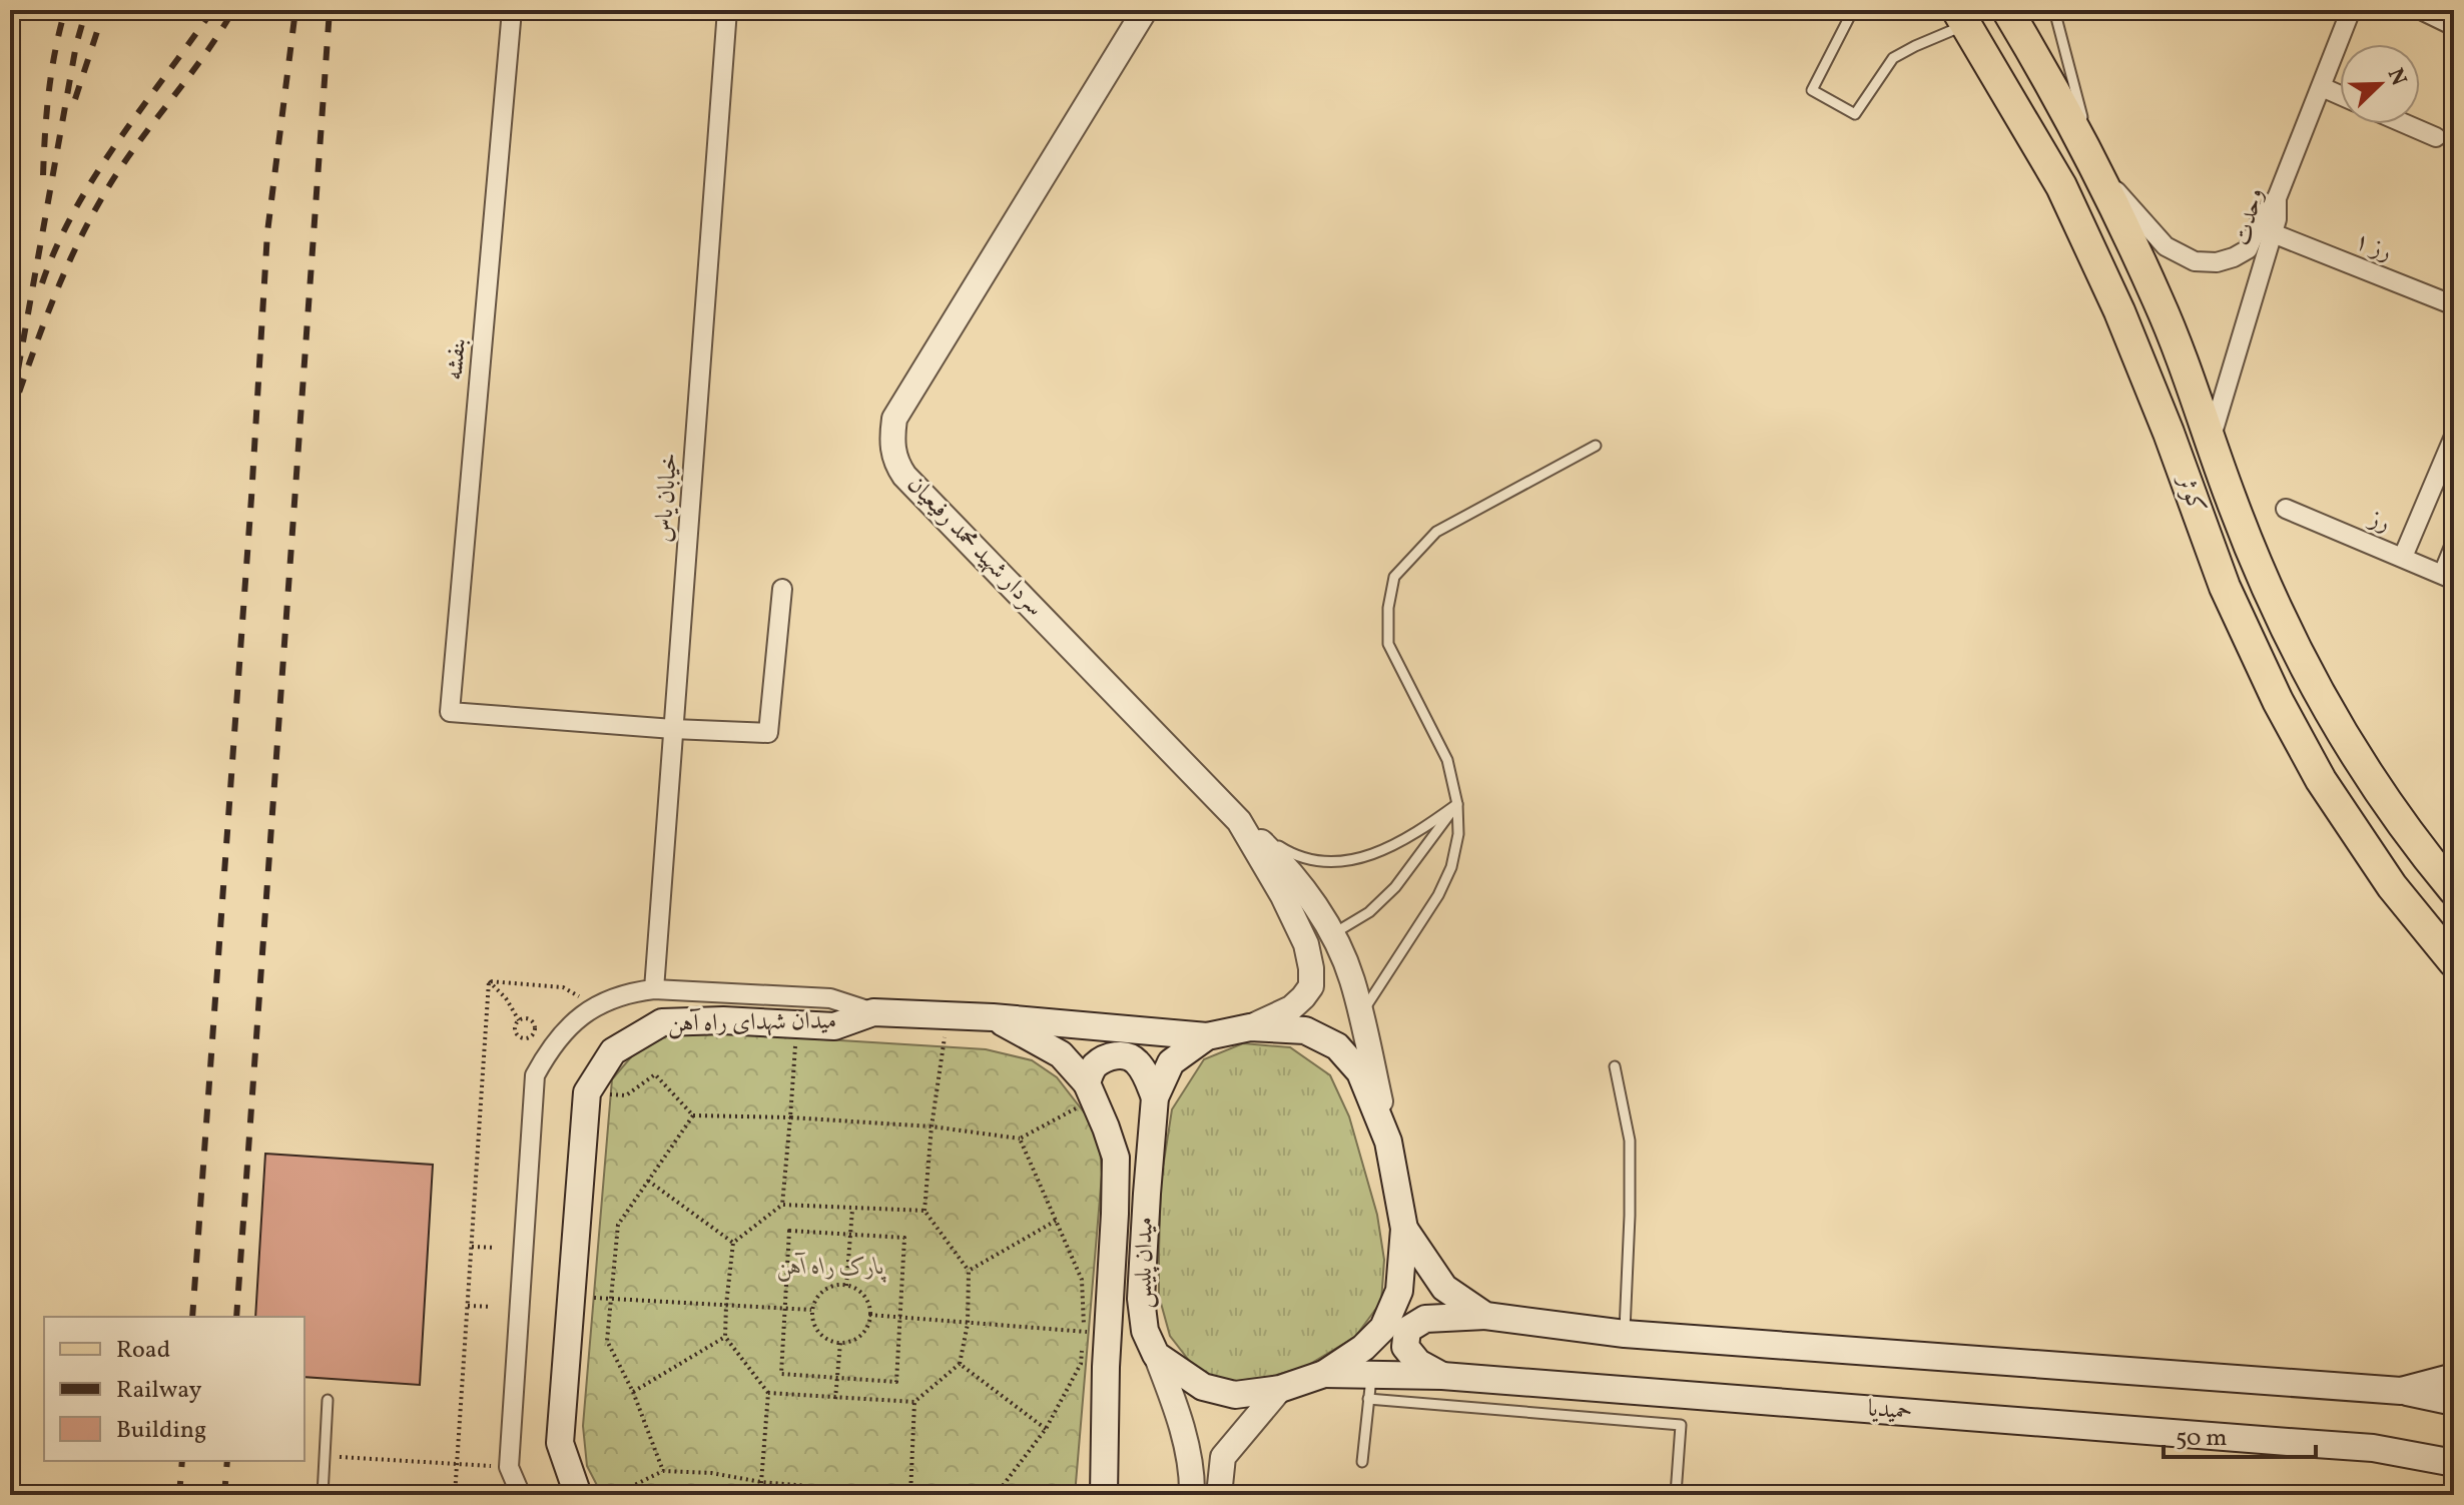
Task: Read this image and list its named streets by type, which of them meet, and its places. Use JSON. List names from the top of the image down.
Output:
{
  "streets": {
    "main road": [
      "کوثر",
      "میدان شهدای راه آهن",
      "میدان پلیس",
      "حمیدیا"
    ],
    "street": [
      "وحدت",
      "رز ۱",
      "بنفشه",
      "خیابان یاس",
      "رز",
      "سردار شهید محمد رفیعیان"
    ]
  },
  "crossings": [
    ["وحدت", "رز ۱"],
    ["وحدت", "کوثر"],
    ["بنفشه", "خیابان یاس"],
    ["سردار شهید محمد رفیعیان", "میدان پلیس"],
    ["میدان شهدای راه آهن", "میدان پلیس"],
    ["میدان پلیس", "حمیدیا"]
  ],
  "parks": ["پارک راه آهن"],
  "legend": ["Road", "Railway", "Building"],
  "scale_bar": "50 m",
  "north": "top right"
}
